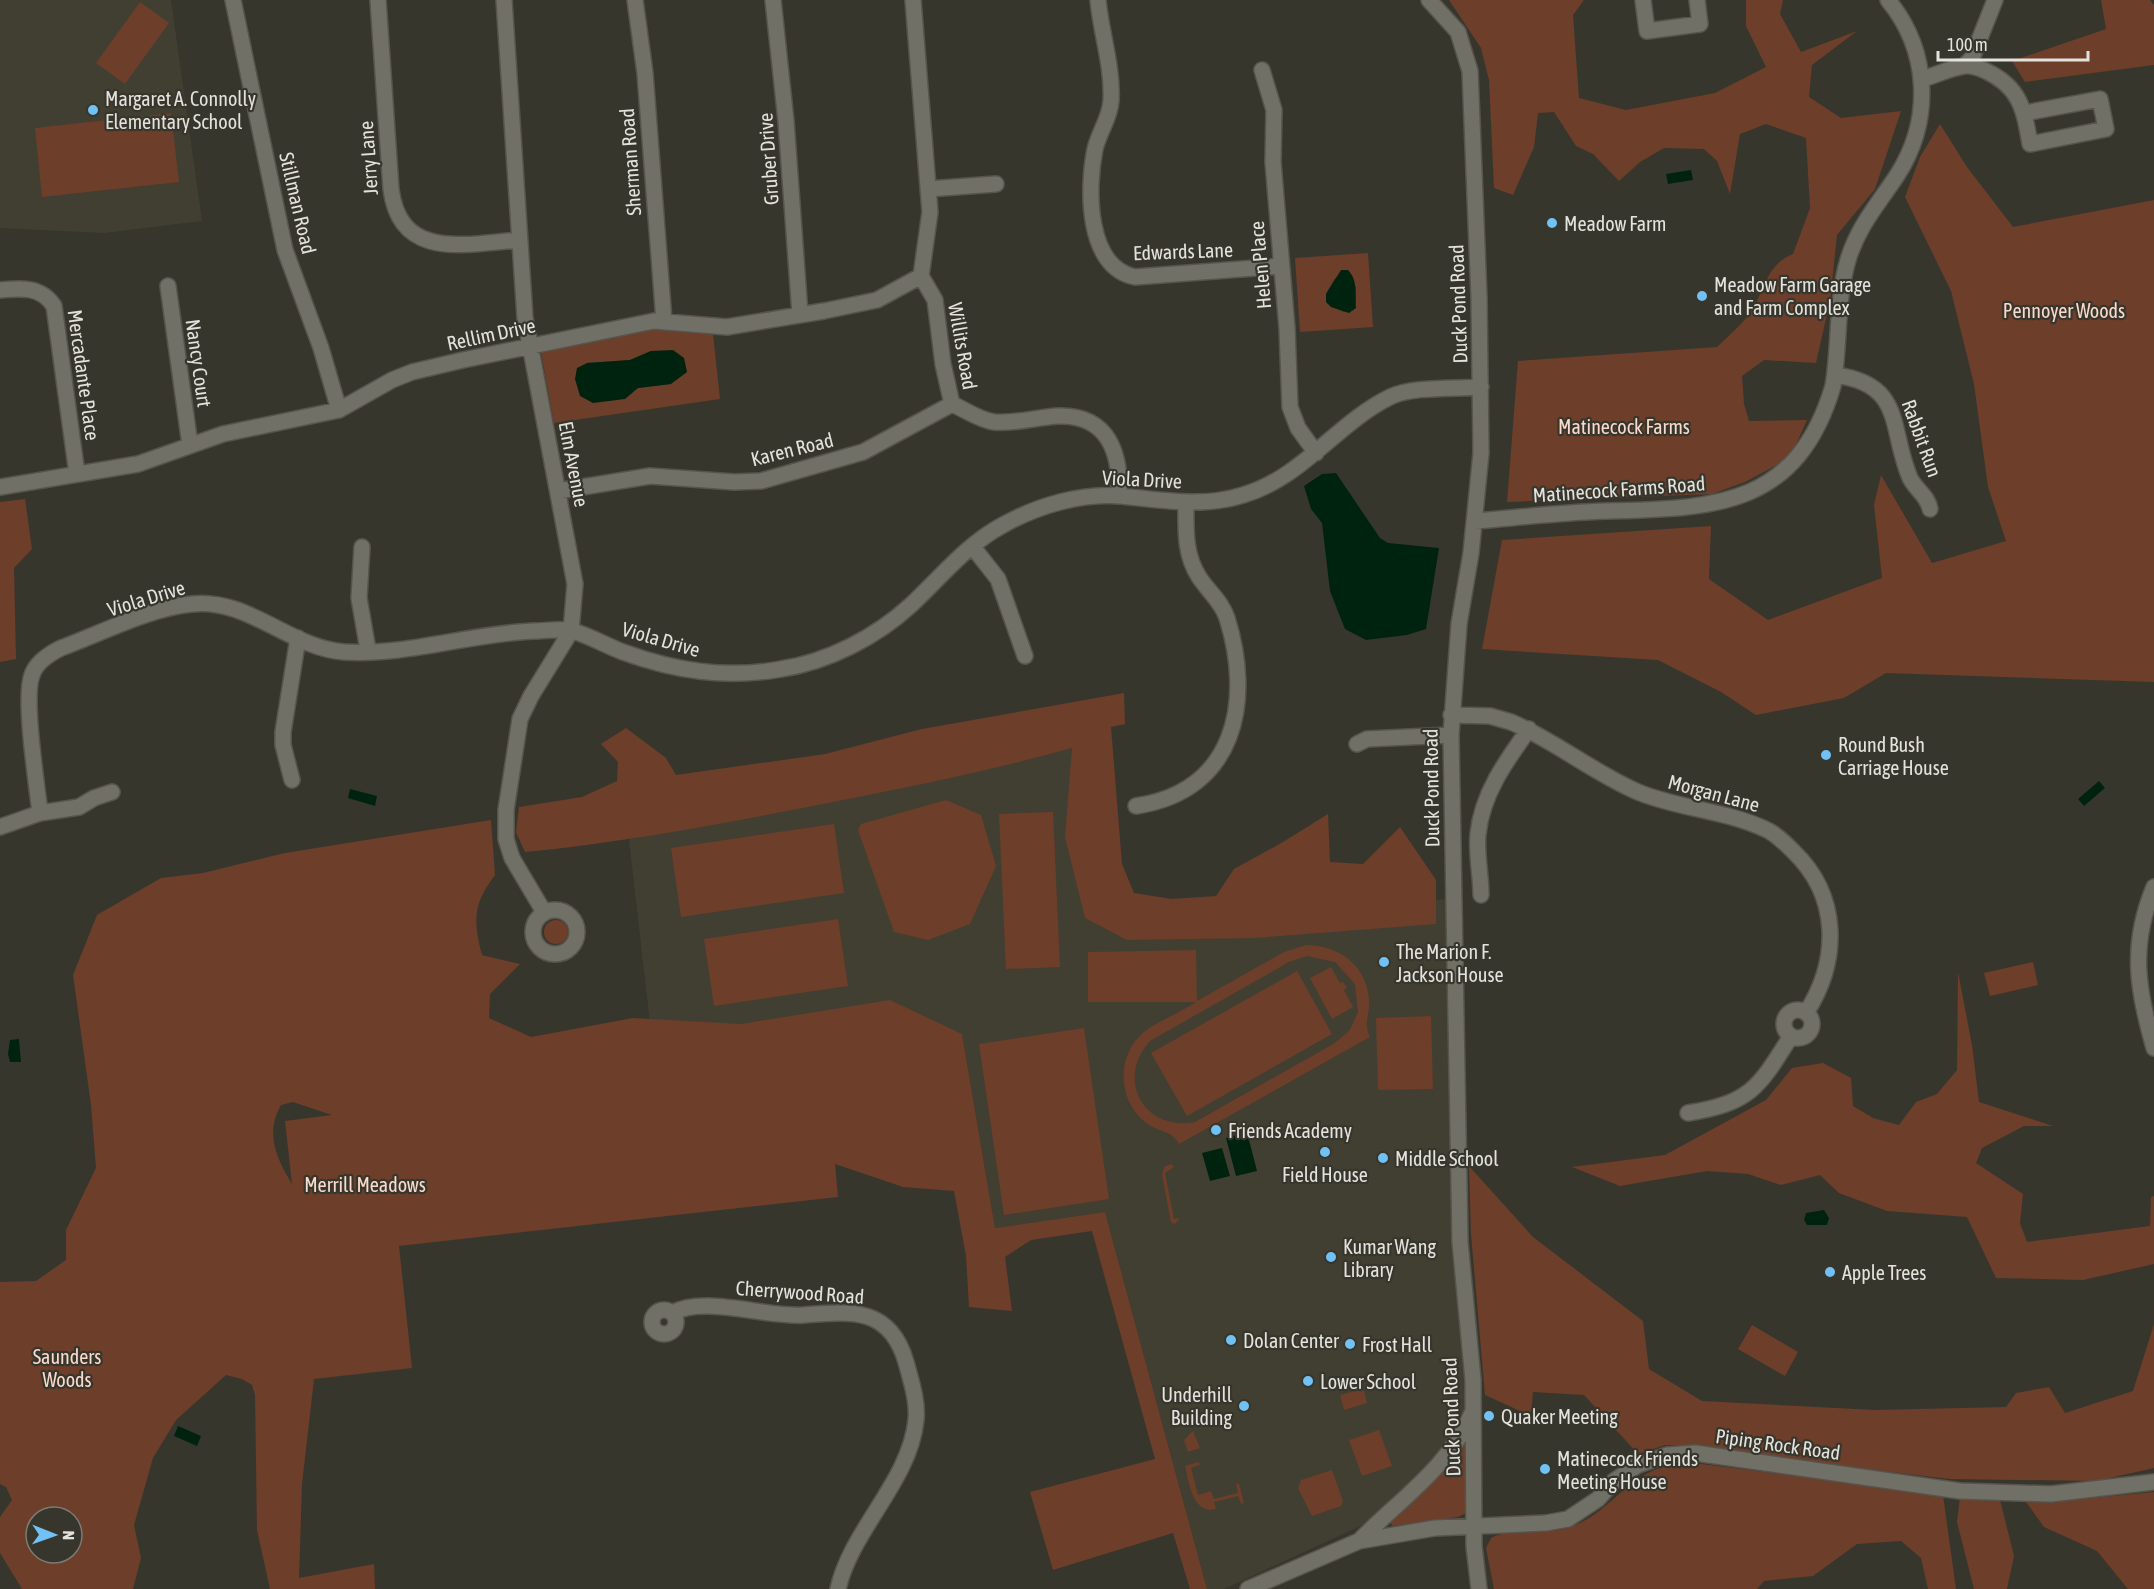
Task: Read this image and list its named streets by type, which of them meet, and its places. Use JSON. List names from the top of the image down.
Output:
{
  "streets": {
    "street": [
      "Jerry Lane",
      "Gruber Drive",
      "Sherman Road",
      "Stillman Road",
      "Edwards Lane",
      "Helen Place",
      "Duck Pond Road",
      "Rellim Drive",
      "Willits Road",
      "Nancy Court",
      "Mercadante Place",
      "Rabbit Run",
      "Karen Road",
      "Elm Avenue",
      "Viola Drive",
      "Matinecock Farms Road",
      "Morgan Lane",
      "Cherrywood Road",
      "Piping Rock Road"
    ]
  },
  "crossings": [
    ["Jerry Lane", "Elm Avenue"],
    ["Gruber Drive", "Rellim Drive"],
    ["Sherman Road", "Rellim Drive"],
    ["Stillman Road", "Rellim Drive"],
    ["Edwards Lane", "Helen Place"],
    ["Helen Place", "Viola Drive"],
    ["Duck Pond Road", "Viola Drive"],
    ["Duck Pond Road", "Matinecock Farms Road"],
    ["Duck Pond Road", "Morgan Lane"],
    ["Duck Pond Road", "Piping Rock Road"],
    ["Rellim Drive", "Willits Road"],
    ["Rellim Drive", "Nancy Court"],
    ["Rellim Drive", "Mercadante Place"],
    ["Rellim Drive", "Elm Avenue"],
    ["Willits Road", "Karen Road"],
    ["Willits Road", "Viola Drive"],
    ["Rabbit Run", "Matinecock Farms Road"],
    ["Karen Road", "Elm Avenue"],
    ["Elm Avenue", "Viola Drive"]
  ],
  "parks": [
    "Pennoyer Woods",
    "Matinecock Farms",
    "Merrill Meadows",
    "Saunders Woods"
  ],
  "places": [
    "Margaret A. Connolly Elementary School",
    "Meadow Farm",
    "Meadow Farm Garage and Farm Complex",
    "Round Bush Carriage House",
    "The Marion F. Jackson House",
    "Friends Academy",
    "Field House",
    "Middle School",
    "Kumar Wang Library",
    "Apple Trees",
    "Dolan Center",
    "Frost Hall",
    "Lower School",
    "Underhill Building",
    "Quaker Meeting",
    "Matinecock Friends Meeting House"
  ],
  "scale_bar": "100 m",
  "north": "right"
}
